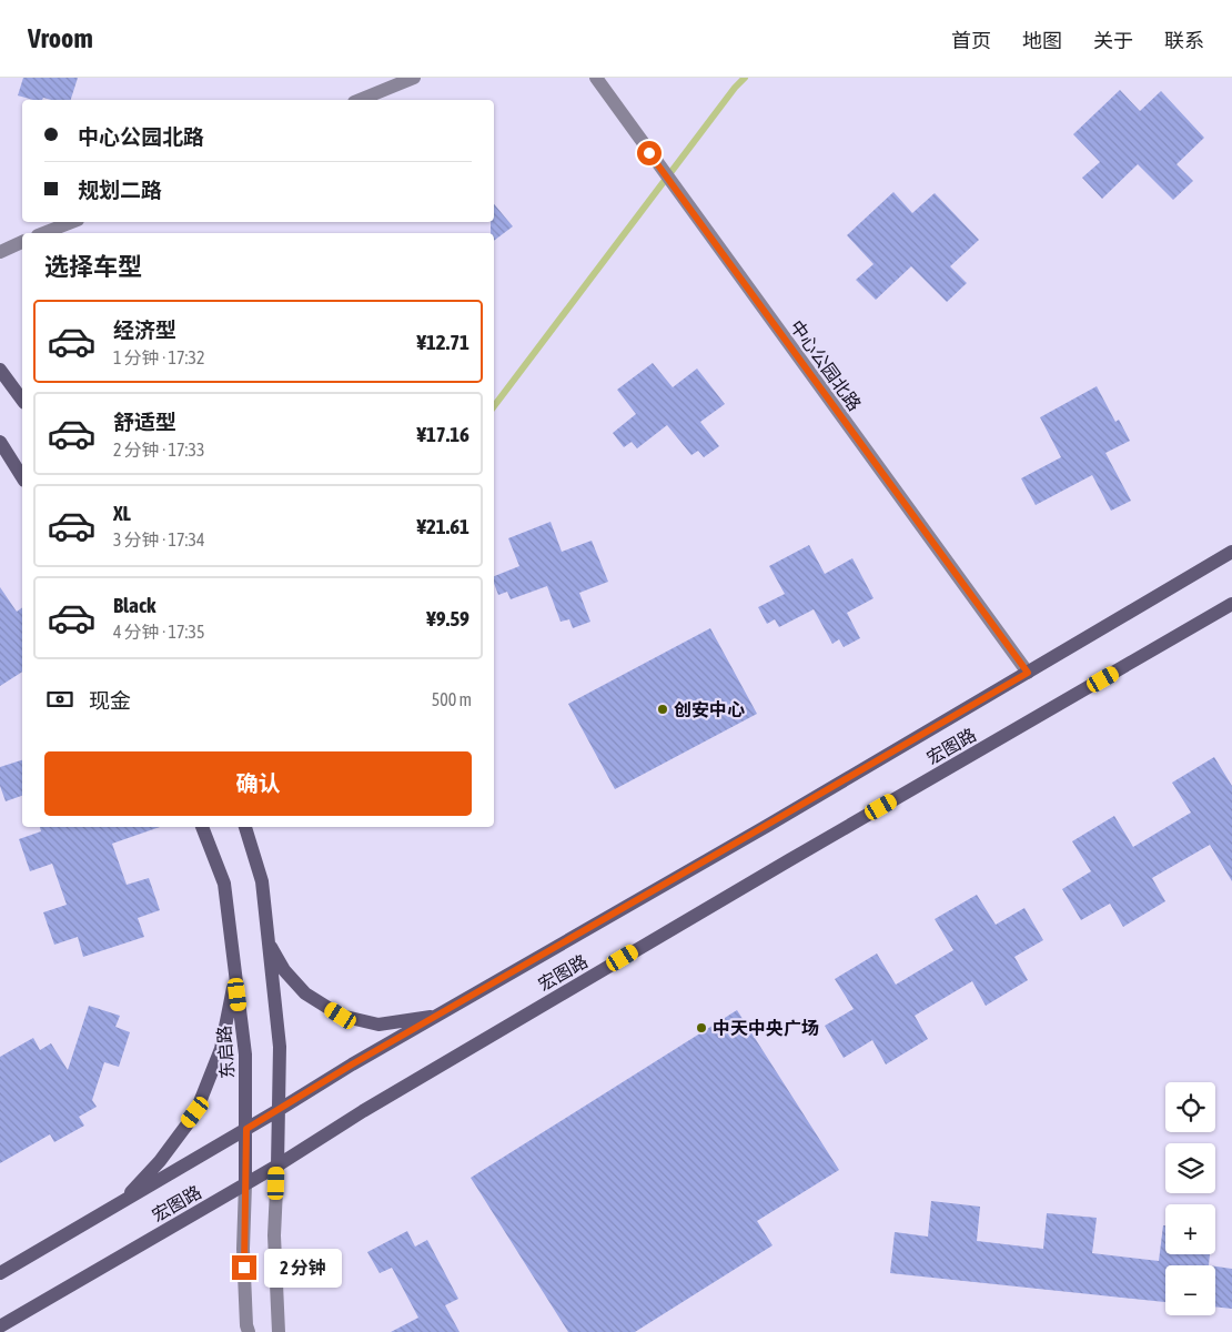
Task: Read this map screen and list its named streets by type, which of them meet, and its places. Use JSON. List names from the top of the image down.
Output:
{
  "streets": {
    "main road": ["宏图路", "东启路"],
    "street": ["中心公园北路"]
  },
  "crossings": [
    ["中心公园北路", "宏图路"],
    ["宏图路", "东启路"]
  ],
  "places": ["创安中心", "中天中央广场"],
  "page": {
    "header": "Vroom",
    "nav": [
      "首页",
      "地图",
      "关于",
      "联系"
    ],
    "banner": ["中心公园北路", "规划二路"],
    "heading": "选择车型",
    "list": [
      {
        "name": "经济型",
        "note": "1 分钟 · 17:32",
        "value": "¥12.71"
      },
      {
        "name": "舒适型",
        "note": "2 分钟 · 17:33",
        "value": "¥17.16"
      },
      {
        "name": "XL",
        "note": "3 分钟 · 17:34",
        "value": "¥21.61"
      },
      {
        "name": "Black",
        "note": "4 分钟 · 17:35",
        "value": "¥9.59"
      }
    ],
    "pay": ["现金", "500 m"],
    "buttons": "确认",
    "map_buttons": ["+", "−"],
    "bubble": "2 分钟"
  }
}
